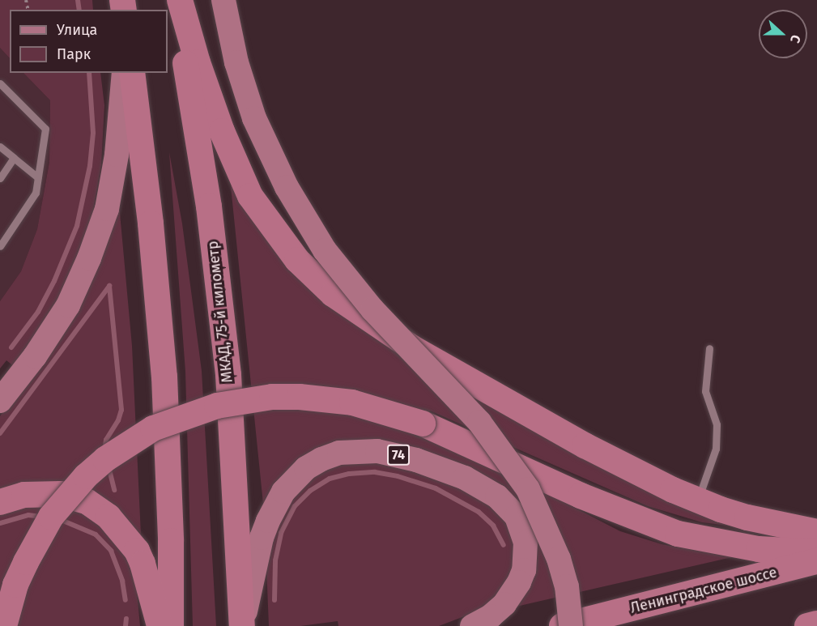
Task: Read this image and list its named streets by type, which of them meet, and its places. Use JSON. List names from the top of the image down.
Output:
{
  "streets": {
    "highway": ["МКАД, 75-й километр", "Ленинградское шоссе"],
    "main road": ["74"]
  },
  "crossings": [
    ["МКАД, 75-й километр", "74"]
  ],
  "legend": ["Улица", "Парк"],
  "north": "right"
}
